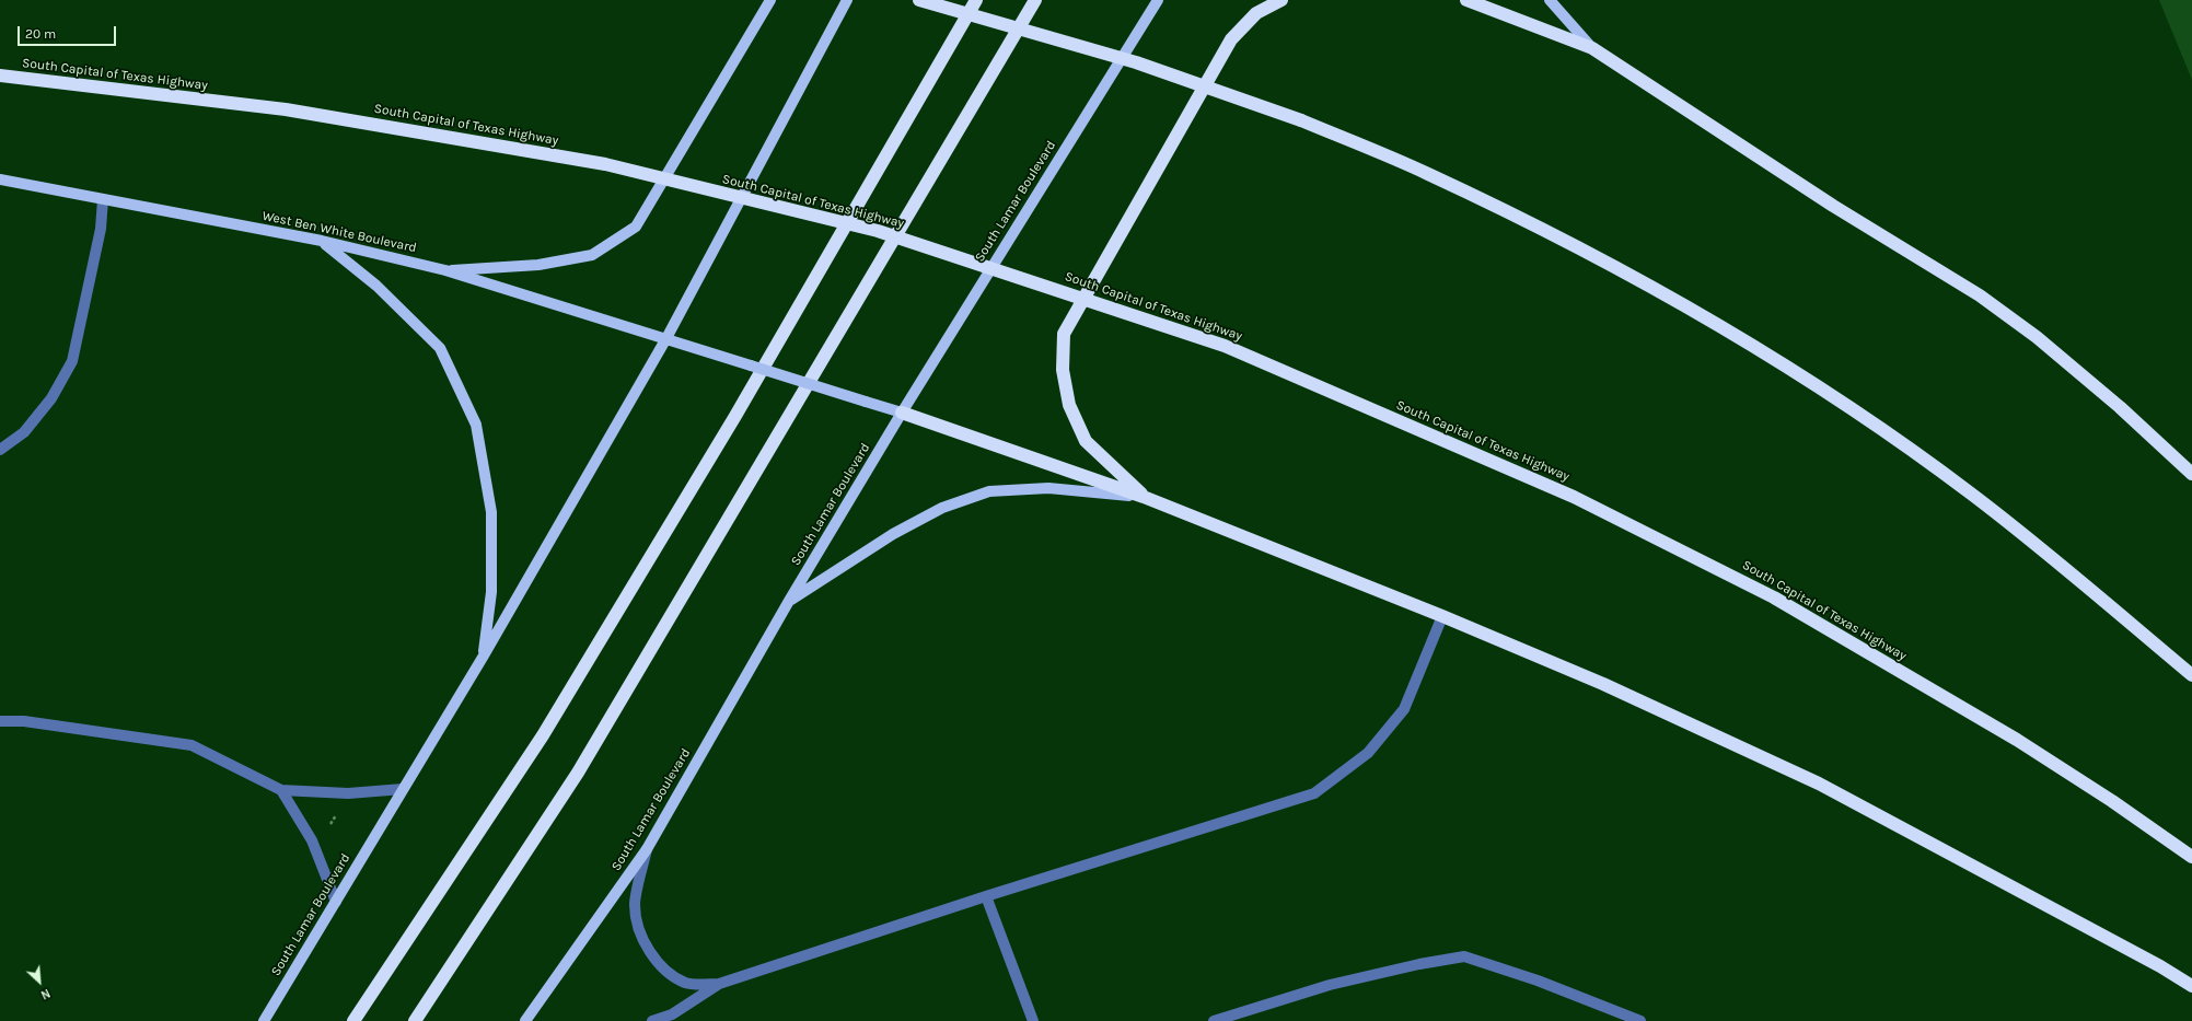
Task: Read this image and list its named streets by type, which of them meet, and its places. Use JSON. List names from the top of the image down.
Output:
{
  "streets": {
    "highway": ["South Capital of Texas Highway"],
    "main road": ["South Lamar Boulevard", "West Ben White Boulevard"]
  },
  "crossings": [
    ["South Lamar Boulevard", "West Ben White Boulevard"]
  ],
  "scale_bar": "20 m",
  "north": "bottom right"
}
